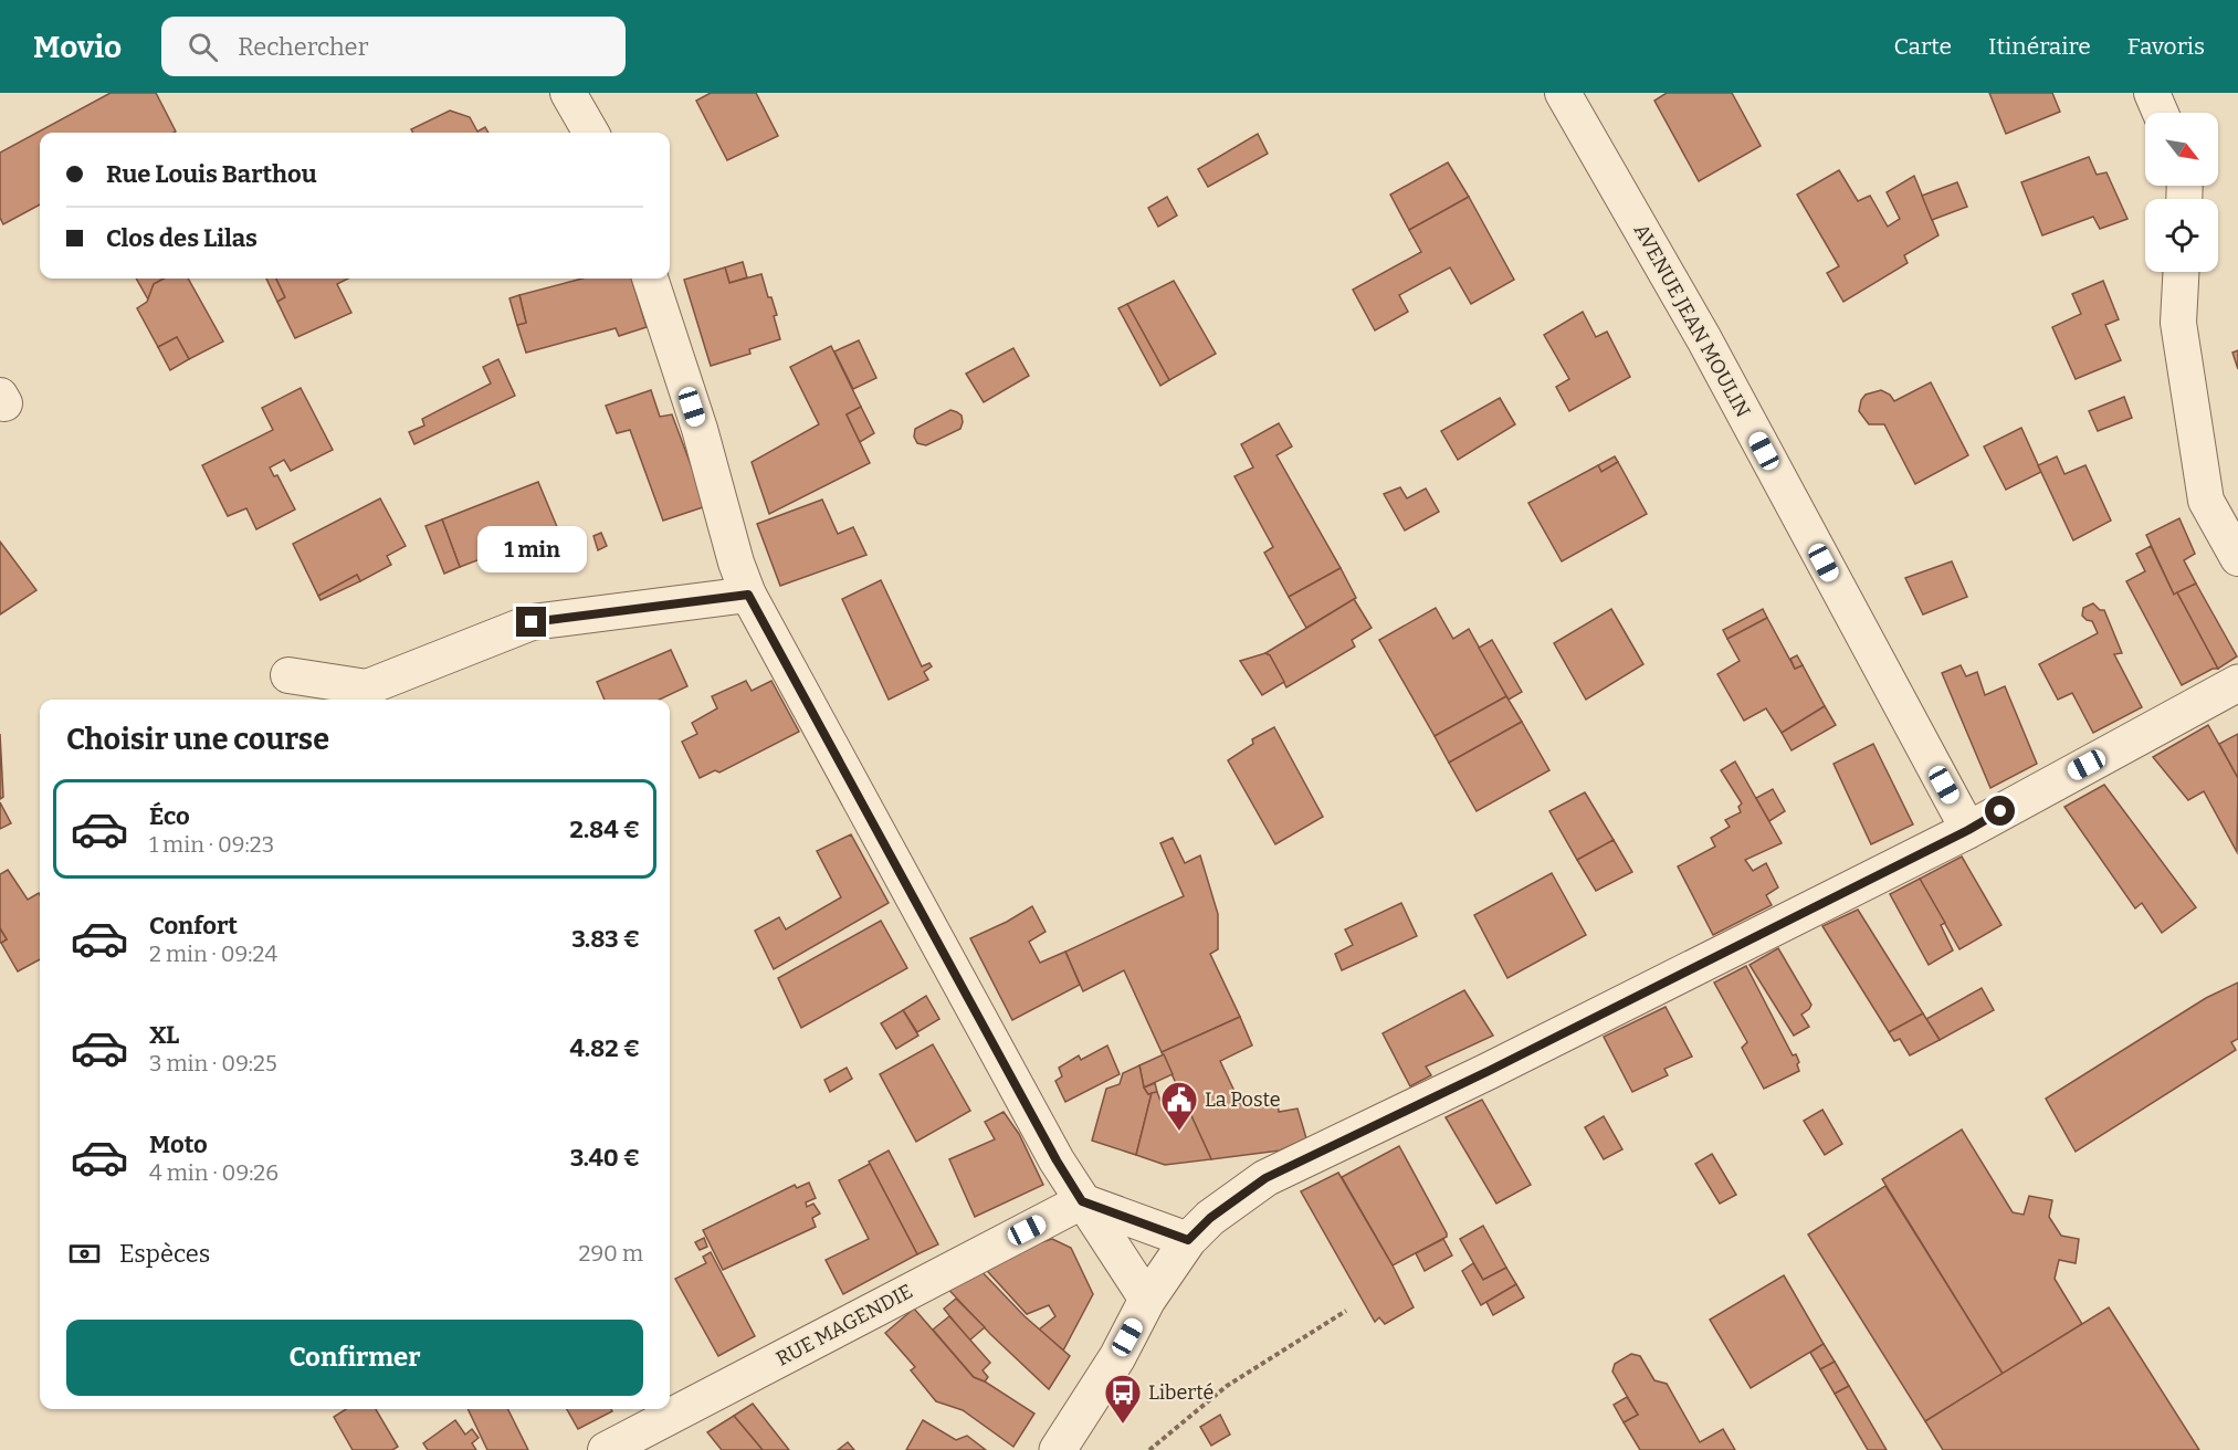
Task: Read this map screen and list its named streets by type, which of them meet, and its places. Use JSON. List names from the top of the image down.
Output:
{
  "streets": {
    "street": ["AVENUE JEAN MOULIN", "RUE MAGENDIE"]
  },
  "places": {
    "public building": ["La Poste"],
    "bus stop": ["Liberté"]
  },
  "north": "bottom right",
  "page": {
    "header": "Movio",
    "search": "Rechercher",
    "nav": ["Carte", "Itinéraire", "Favoris"],
    "banner": ["Rue Louis Barthou", "Clos des Lilas"],
    "bubble": "1 min",
    "heading": "Choisir une course",
    "list": [
      {
        "name": "Éco",
        "note": "1 min · 09:23",
        "value": "2.84 €"
      },
      {
        "name": "Confort",
        "note": "2 min · 09:24",
        "value": "3.83 €"
      },
      {
        "name": "XL",
        "note": "3 min · 09:25",
        "value": "4.82 €"
      },
      {
        "name": "Moto",
        "note": "4 min · 09:26",
        "value": "3.40 €"
      }
    ],
    "pay": ["Espèces", "290 m"],
    "buttons": "Confirmer"
  }
}
